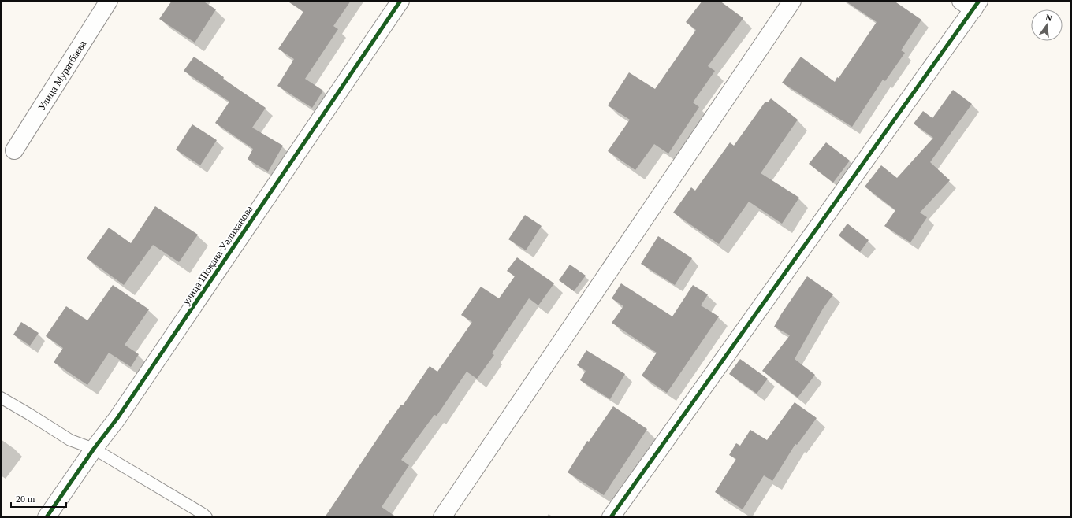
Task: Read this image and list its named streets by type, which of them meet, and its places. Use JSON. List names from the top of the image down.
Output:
{
  "streets": {
    "street": ["Улица Муратбаева", "улица Шоқана Уәлиханова"]
  },
  "scale_bar": "20 m",
  "north": "top"
}
